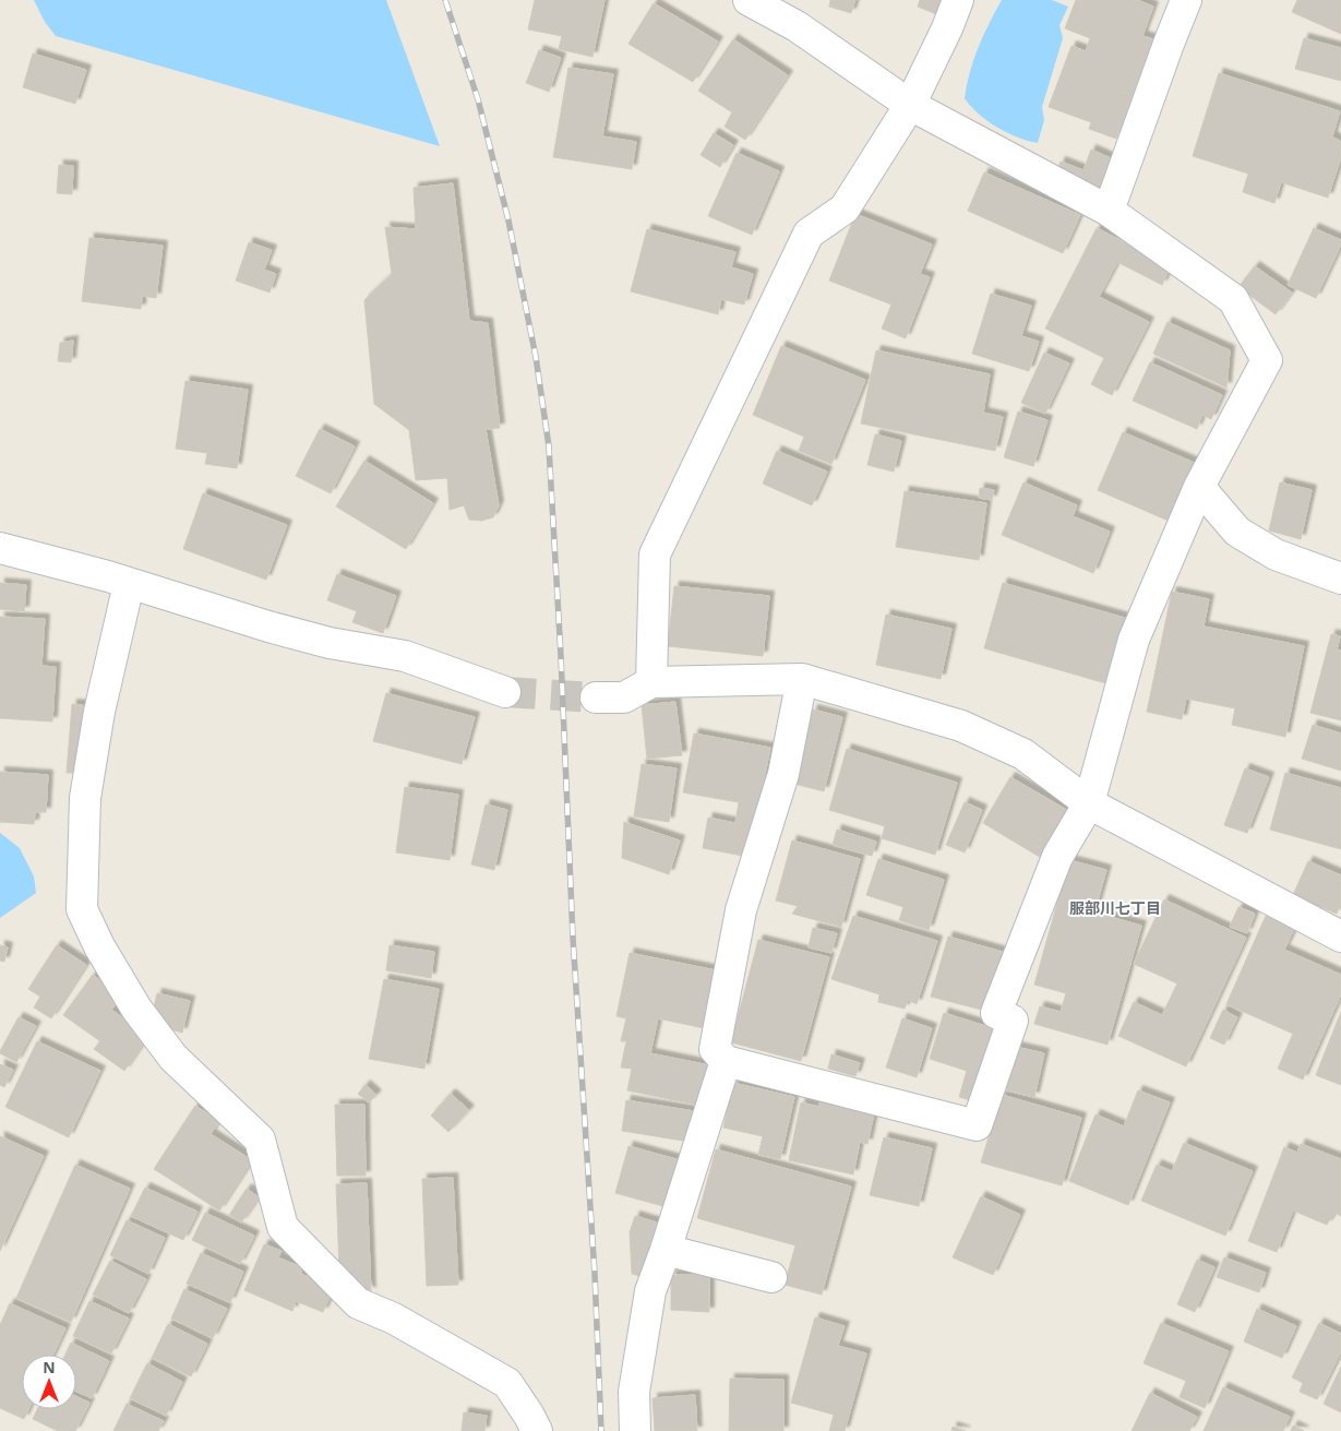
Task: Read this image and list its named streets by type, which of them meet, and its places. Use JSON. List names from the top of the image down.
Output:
{
  "districts": ["服部川七丁目"],
  "north": "top"
}
